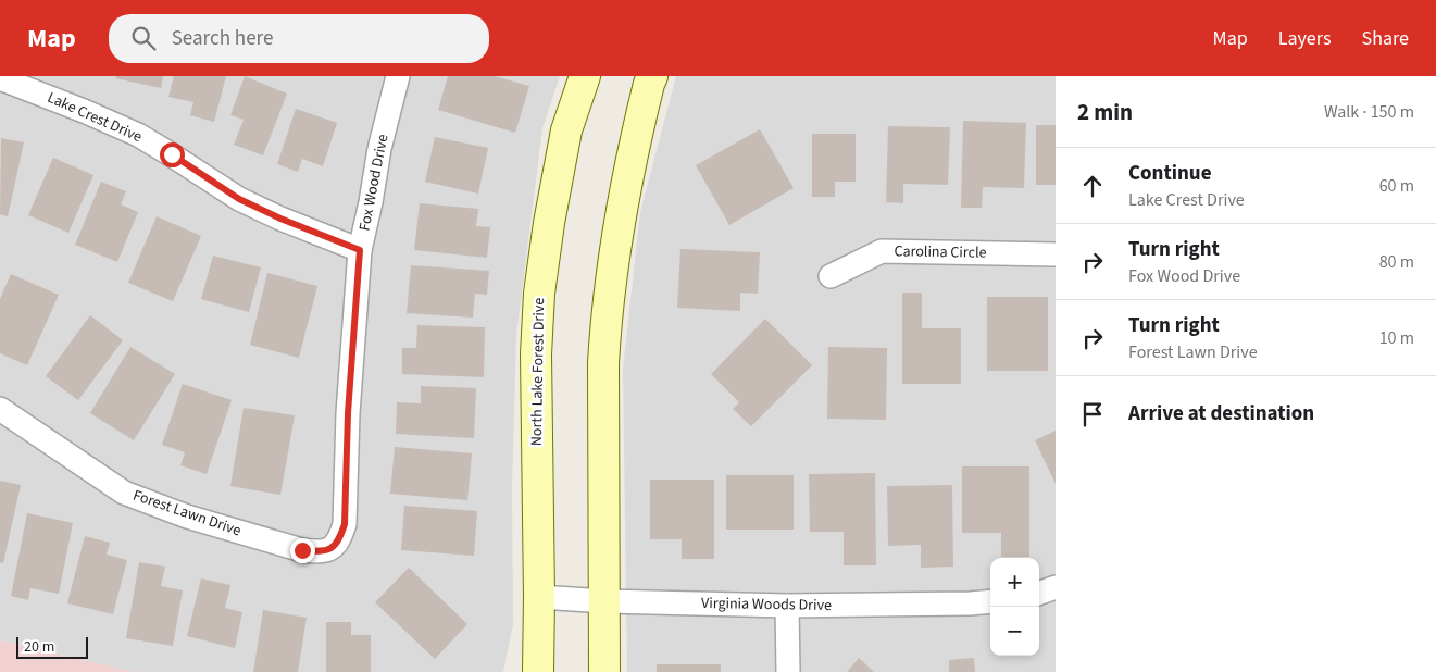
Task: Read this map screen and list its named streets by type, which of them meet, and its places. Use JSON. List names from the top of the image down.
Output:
{
  "streets": {
    "main road": ["North Lake Forest Drive"],
    "street": [
      "Lake Crest Drive",
      "Fox Wood Drive",
      "Carolina Circle",
      "Forest Lawn Drive",
      "Virginia Woods Drive"
    ]
  },
  "crossings": [
    ["Lake Crest Drive", "Fox Wood Drive"],
    ["Fox Wood Drive", "Forest Lawn Drive"],
    ["North Lake Forest Drive", "Virginia Woods Drive"]
  ],
  "scale_bar": "20 m",
  "page": {
    "header": "Map",
    "search": "Search here",
    "nav": ["Map", "Layers", "Share"],
    "heading": ["2 min", "Walk · 150 m"],
    "list": [
      ["Continue", "Lake Crest Drive", "60 m"],
      ["Turn right", "Fox Wood Drive", "80 m"],
      ["Turn right", "Forest Lawn Drive", "10 m"],
      "Arrive at destination"
    ],
    "map_buttons": ["+", "−"],
    "scale": "20 m"
  }
}
